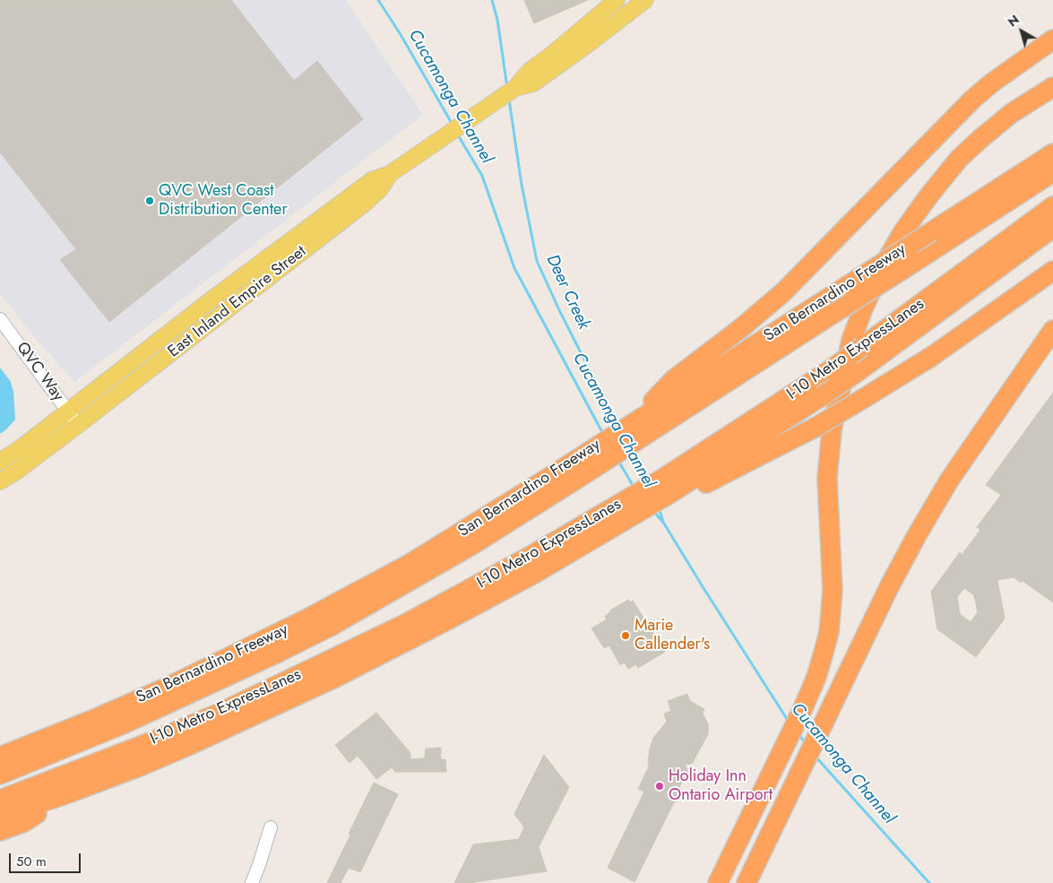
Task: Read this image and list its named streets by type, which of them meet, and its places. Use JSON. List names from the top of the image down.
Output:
{
  "streets": {
    "highway": ["San Bernardino Freeway", "I-10 Metro ExpressLanes"],
    "main road": ["East Inland Empire Street"],
    "street": ["QVC Way"]
  },
  "crossings": [
    ["San Bernardino Freeway", "I-10 Metro ExpressLanes"],
    ["East Inland Empire Street", "QVC Way"]
  ],
  "water": ["Cucamonga Channel", "Deer Creek"],
  "places": ["QVC West Coast Distribution Center", "Marie Callender's", "Holiday Inn Ontario Airport"],
  "scale_bar": "50 m",
  "north": "top left"
}
